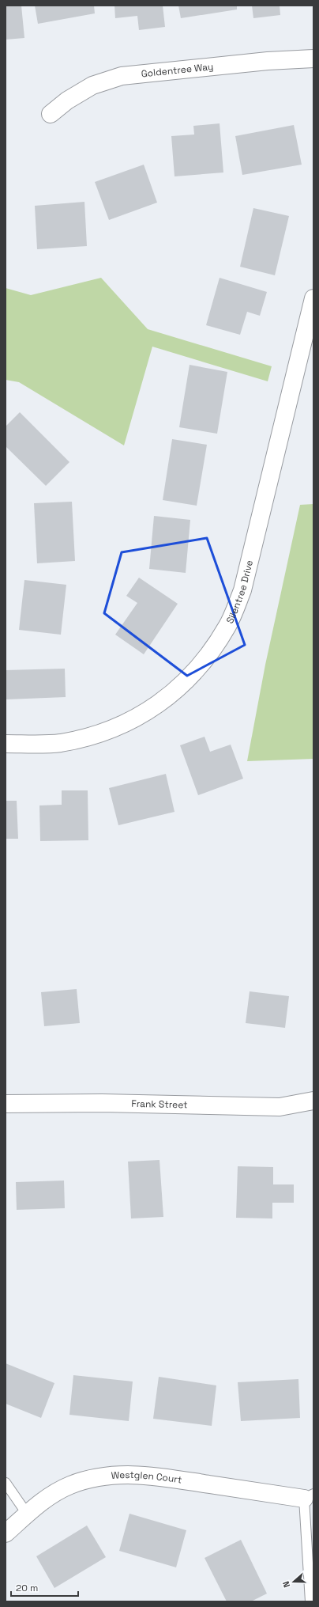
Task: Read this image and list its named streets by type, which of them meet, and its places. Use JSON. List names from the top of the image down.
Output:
{
  "streets": {
    "street": [
      "Goldentree Way",
      "Silentree Drive",
      "Frank Street",
      "Westglen Court"
    ]
  },
  "scale_bar": "20 m",
  "north": "left"
}
